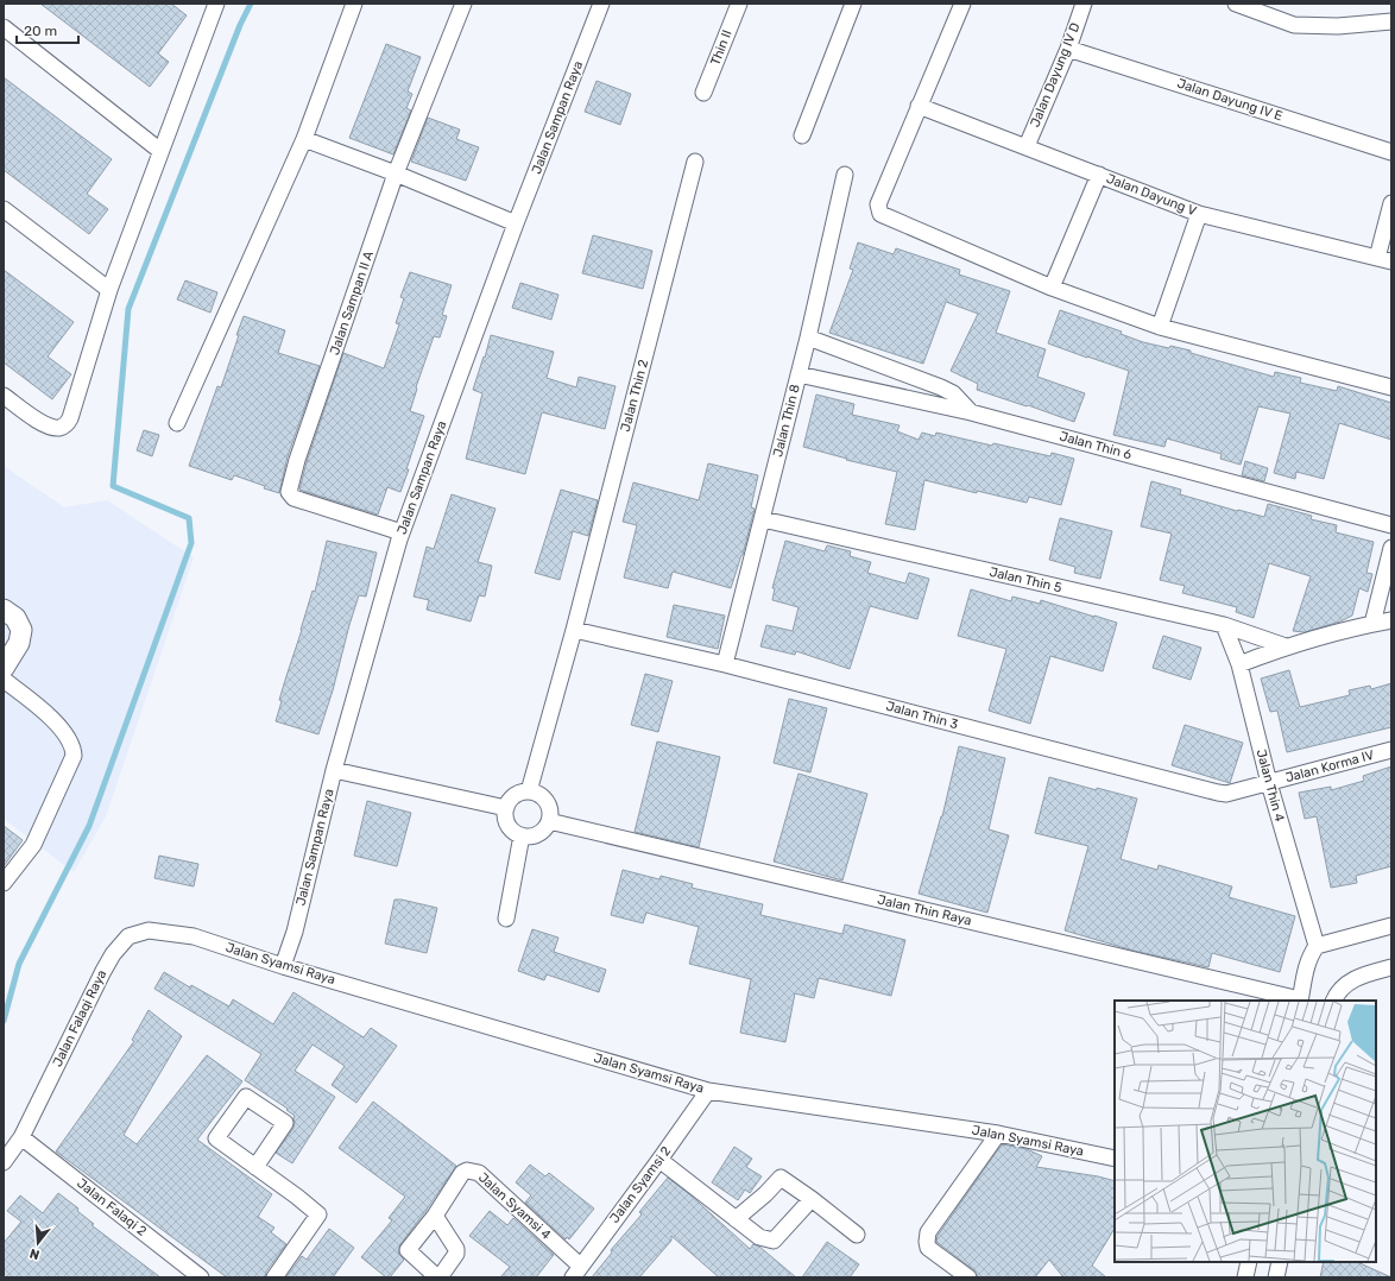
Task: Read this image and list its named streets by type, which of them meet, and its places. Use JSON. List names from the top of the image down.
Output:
{
  "streets": {
    "street": [
      "Thin II",
      "Jalan Dayung IV D",
      "Jalan Dayung IV E",
      "Jalan Sampan Raya",
      "Jalan Dayung V",
      "Jalan Sampan II A",
      "Jalan Thin 2",
      "Jalan Thin 8",
      "Jalan Thin 6",
      "Jalan Thin 5",
      "Jalan Thin 3",
      "Jalan Korma IV",
      "Jalan Thin 4",
      "Jalan Thin Raya",
      "Jalan Syamsi Raya",
      "Jalan Falaqi Raya",
      "Jalan Syamsi 2",
      "Jalan Syamsi 4",
      "Jalan Falaqi 2"
    ]
  },
  "crossings": [
    ["Jalan Dayung IV D", "Jalan Dayung IV E"],
    ["Jalan Dayung IV D", "Jalan Dayung V"],
    ["Jalan Sampan Raya", "Jalan Sampan II A"],
    ["Jalan Sampan Raya", "Jalan Syamsi Raya"],
    ["Jalan Thin 2", "Jalan Thin 3"],
    ["Jalan Thin 2", "Jalan Thin Raya"],
    ["Jalan Thin 8", "Jalan Thin 6"],
    ["Jalan Thin 8", "Jalan Thin 5"],
    ["Jalan Thin 8", "Jalan Thin 3"],
    ["Jalan Thin 5", "Jalan Thin 4"],
    ["Jalan Thin 3", "Jalan Korma IV"],
    ["Jalan Thin 3", "Jalan Thin 4"],
    ["Jalan Korma IV", "Jalan Thin 4"],
    ["Jalan Syamsi Raya", "Jalan Falaqi Raya"],
    ["Jalan Syamsi Raya", "Jalan Syamsi 2"],
    ["Jalan Falaqi Raya", "Jalan Falaqi 2"],
    ["Jalan Syamsi 2", "Jalan Syamsi 4"]
  ],
  "scale_bar": "20 m",
  "north": "bottom"
}
